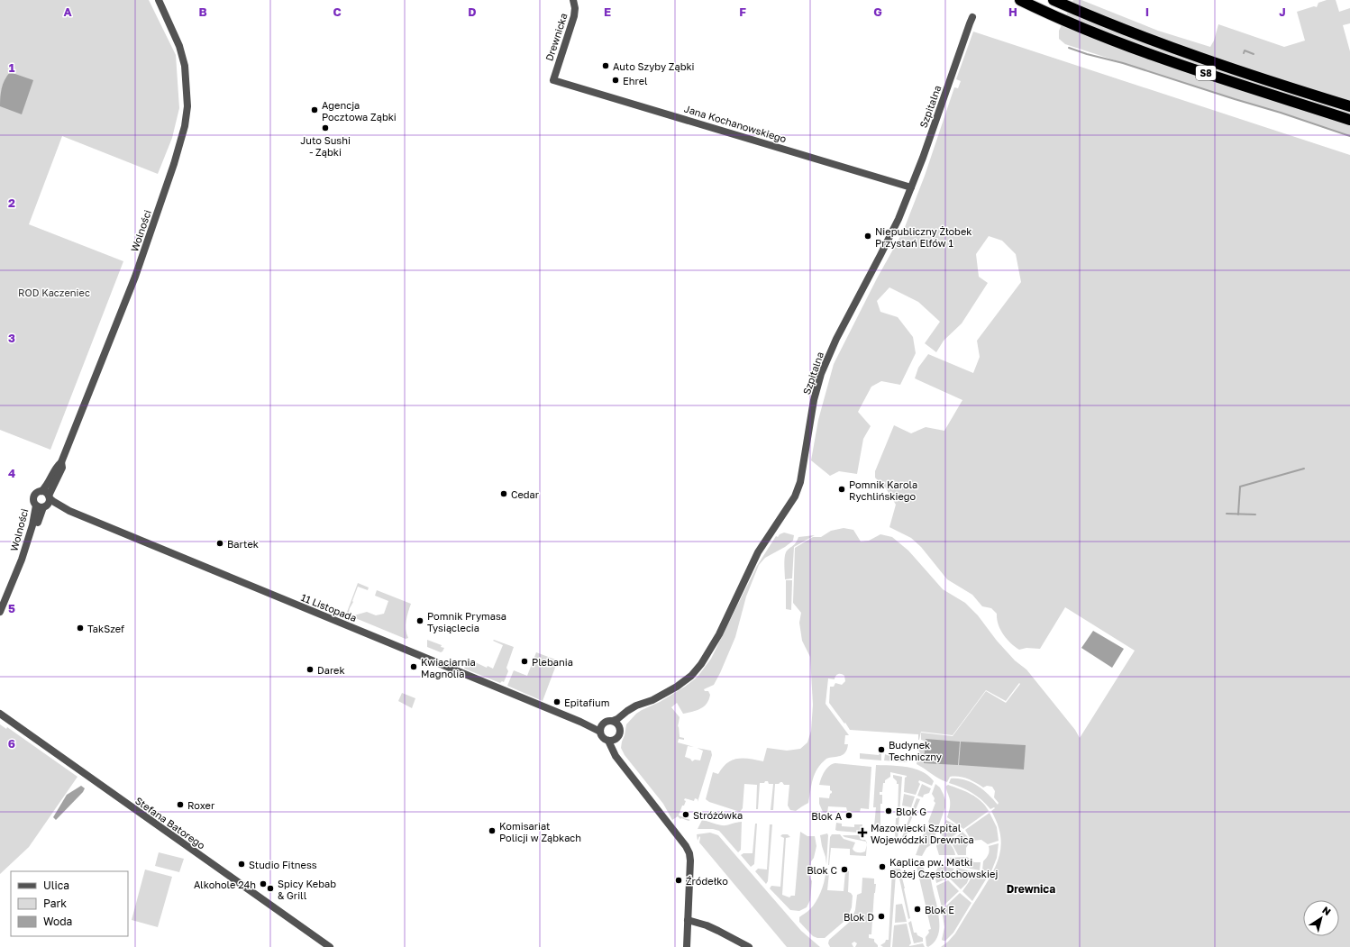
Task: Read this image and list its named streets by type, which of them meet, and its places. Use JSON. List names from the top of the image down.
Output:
{
  "streets": {
    "highway": ["S8"],
    "street": [
      "Drewnicka",
      "Szpitalna",
      "Jana Kochanowskiego",
      "Wolności",
      "11 Listopada",
      "Stefana Batorego"
    ]
  },
  "crossings": [
    ["Drewnicka", "Jana Kochanowskiego"],
    ["Szpitalna", "Jana Kochanowskiego"],
    ["Wolności", "11 Listopada"]
  ],
  "districts": ["Drewnica"],
  "parks": ["ROD Kaczeniec"],
  "places": {
    "other": [
      "Auto Szyby Ząbki",
      "Ehrel",
      "Agencja Pocztowa Ząbki",
      "Juto Sushi - Ząbki",
      "Niepubliczny Żłobek Przystań Elfów 1",
      "Pomnik Karola Rychlińskiego",
      "Cedar",
      "Bartek",
      "Pomnik Prymasa Tysiąclecia",
      "TakSzef",
      "Plebania",
      "Kwiaciarnia Magnolia",
      "Darek",
      "Epitafium",
      "Budynek Techniczny",
      "Roxer",
      "Blok G",
      "Stróżówka",
      "Blok A",
      "Komisariat Policji w Ząbkach",
      "Studio Fitness",
      "Kaplica pw. Matki Bożej Częstochowskiej",
      "Blok C",
      "Źródełko",
      "Alkohole 24h",
      "Spicy Kebab & Grill",
      "Blok E",
      "Blok D"
    ],
    "health": ["Mazowiecki Szpital Wojewódzki Drewnica"]
  },
  "legend": ["Ulica", "Park", "Woda"],
  "north": "top right",
  "grid": {
    "columns": [
      "A",
      "B",
      "C",
      "D",
      "E",
      "F",
      "G",
      "H",
      "I",
      "J"
    ],
    "rows": [
      "1",
      "2",
      "3",
      "4",
      "5",
      "6"
    ]
  }
}
